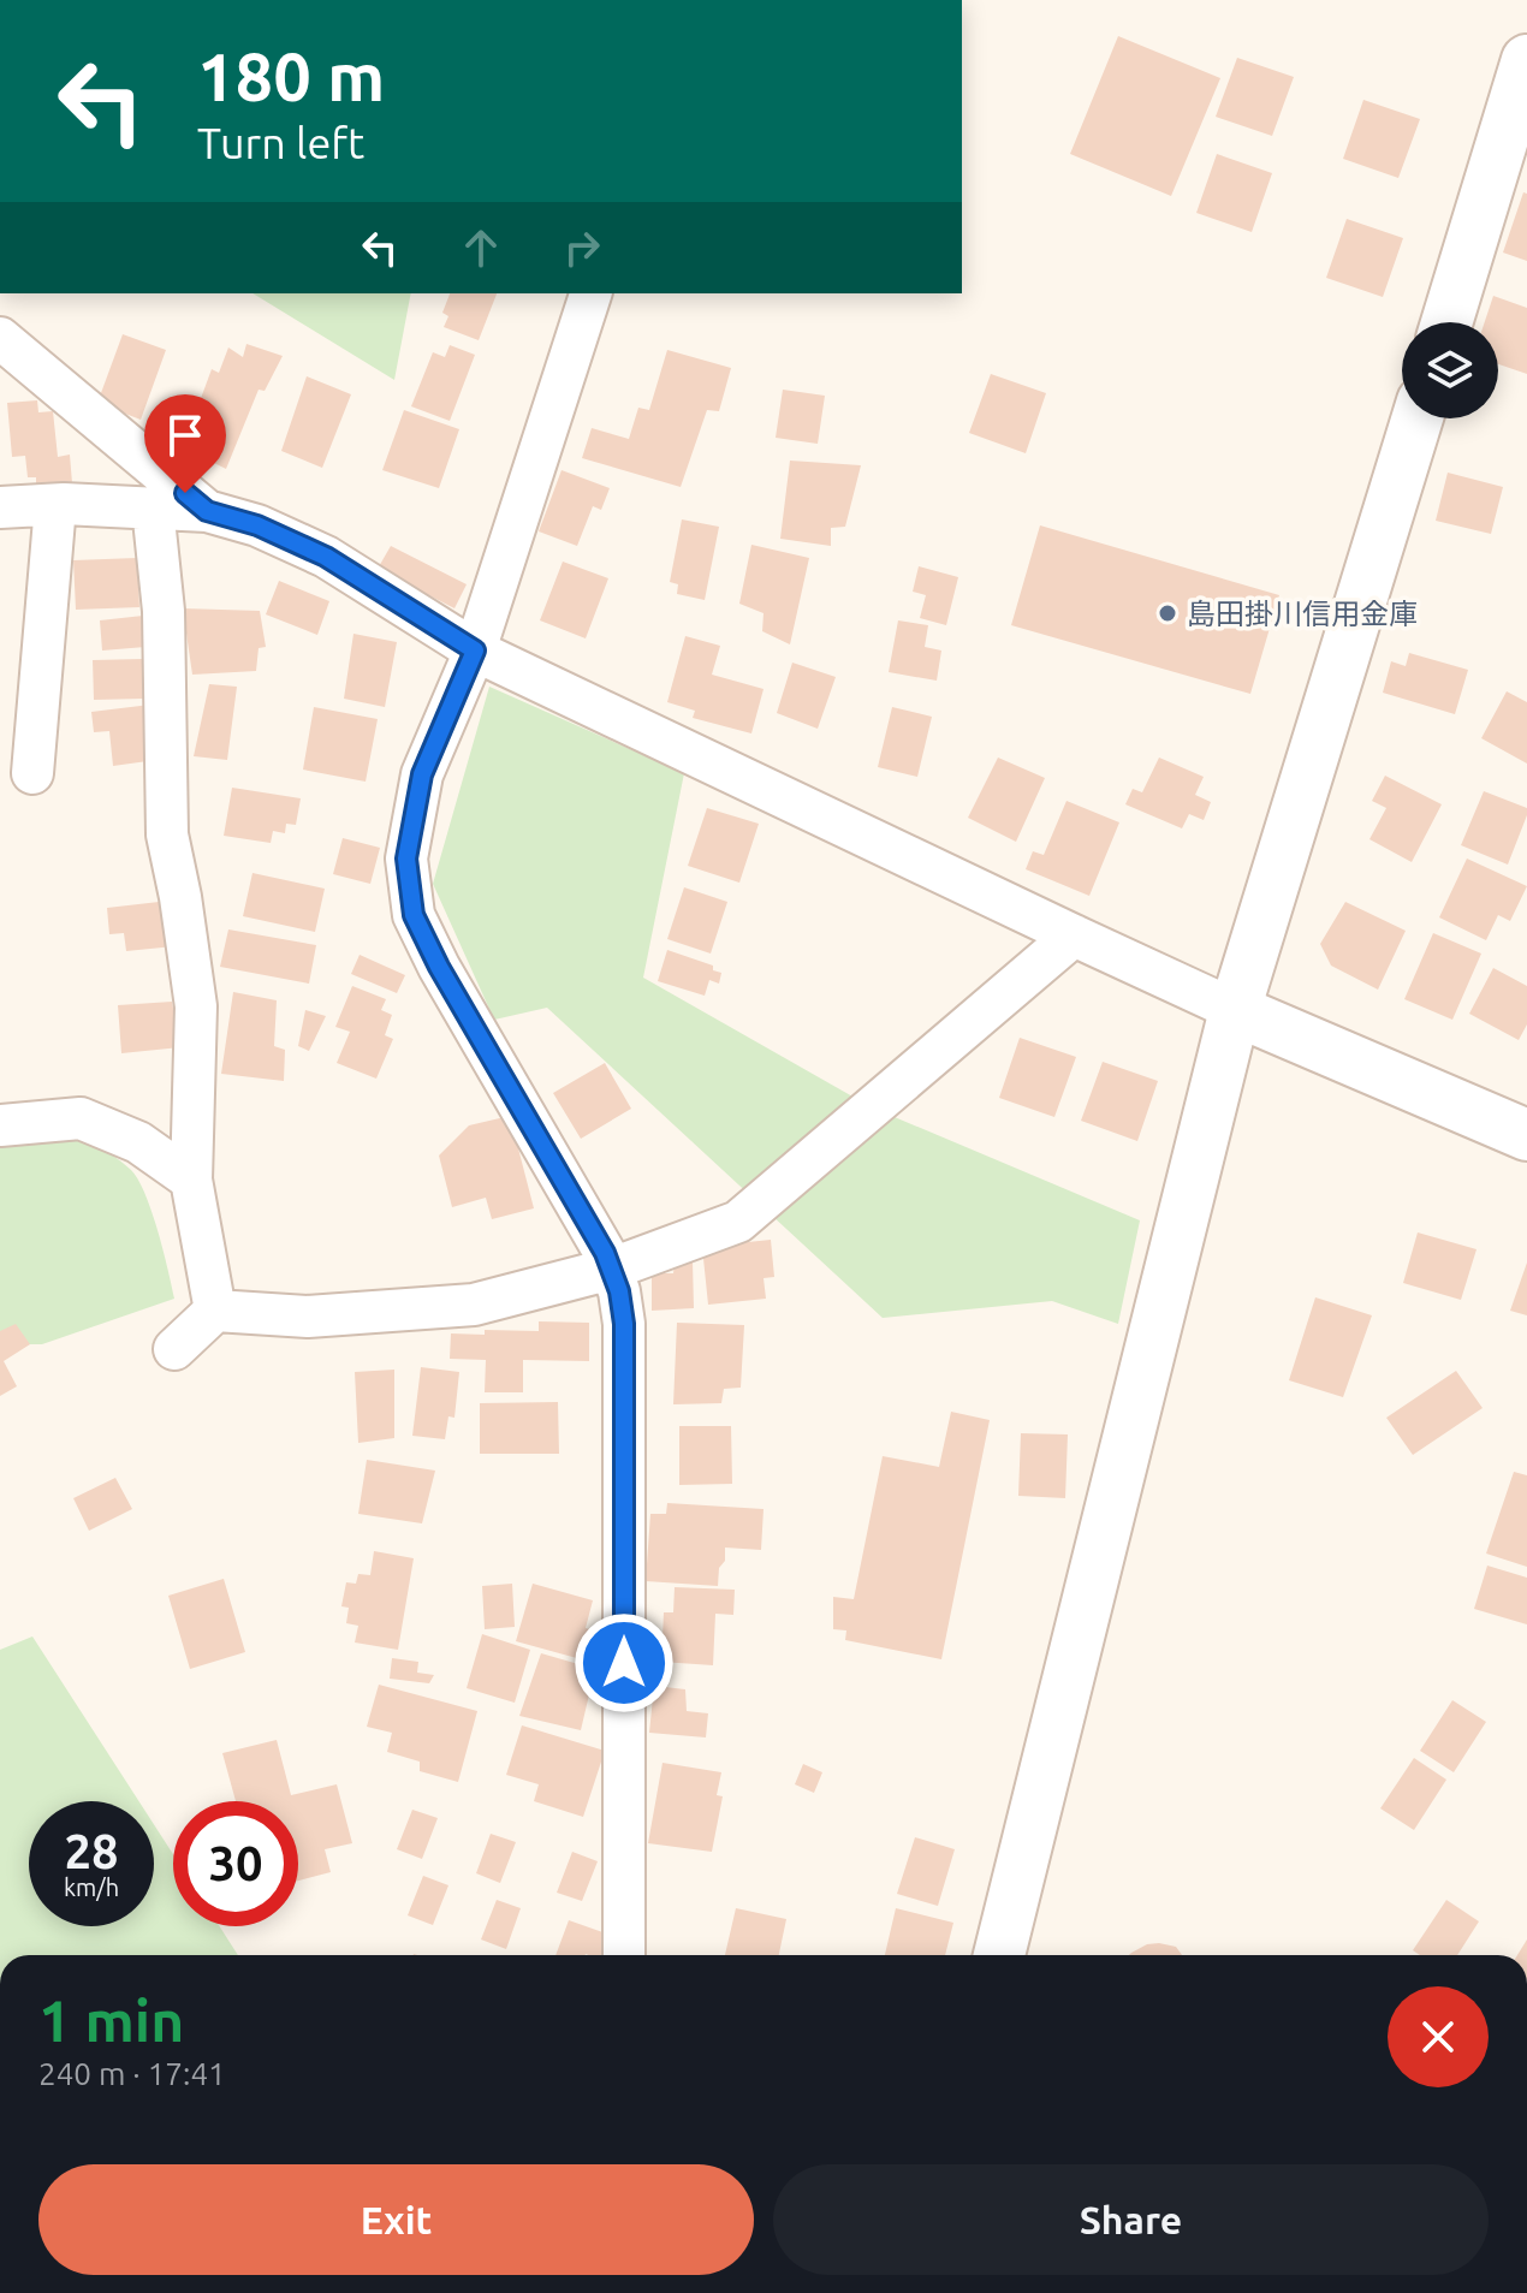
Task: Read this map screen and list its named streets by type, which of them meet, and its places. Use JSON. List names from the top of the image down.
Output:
{
  "places": ["島田掛川信用金庫"],
  "page": {
    "turn": ["180 m", "Turn left"],
    "speed": "28 km/h",
    "limit": "30",
    "heading": ["1 min", "240 m · 17:41"],
    "buttons": ["Exit", "Share"]
  }
}
